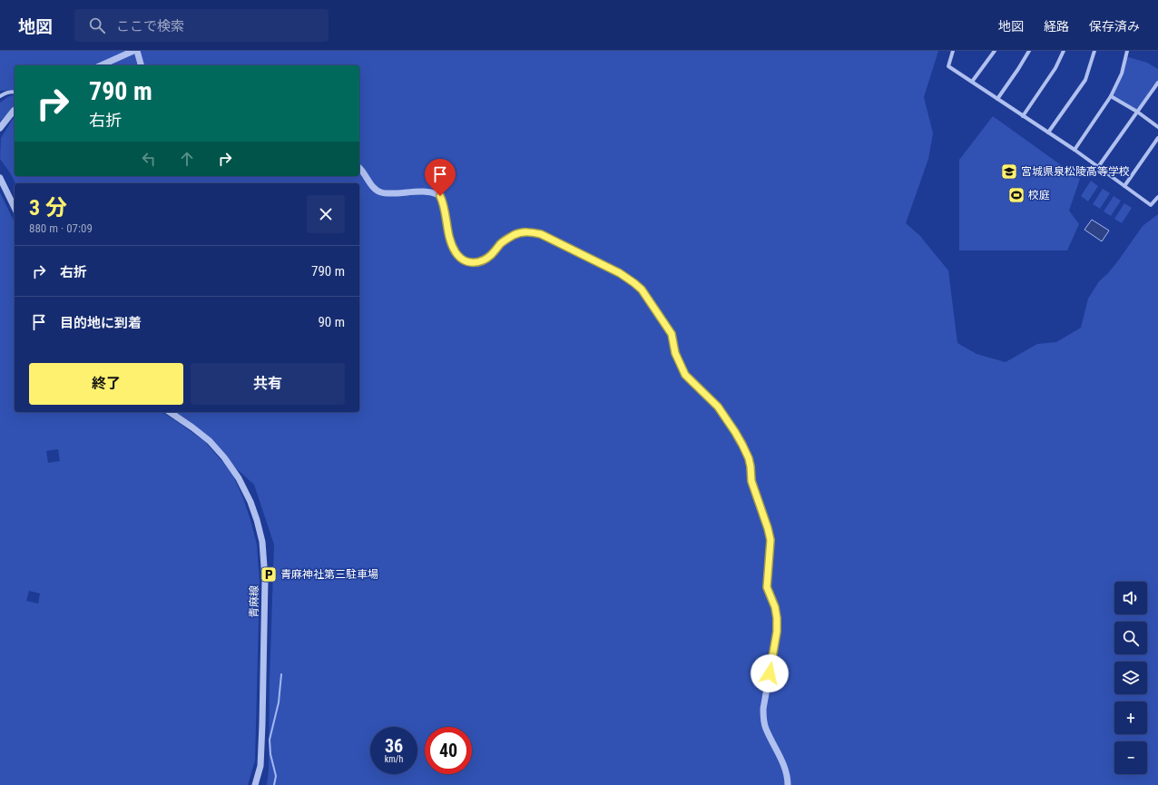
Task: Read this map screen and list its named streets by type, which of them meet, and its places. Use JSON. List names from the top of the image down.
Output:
{
  "streets": {
    "street": ["青麻線"]
  },
  "places": {
    "school or university": ["宮城県泉松陵高等学校"],
    "sports": ["校庭"],
    "parking": ["青麻神社第三駐車場"]
  },
  "page": {
    "header": "地図",
    "search": "ここで検索",
    "nav": ["地図", "経路", "保存済み"],
    "turn": ["790 m", "右折"],
    "heading": ["3 分", "880 m · 07:09"],
    "list": [
      {
        "name": "右折",
        "value": "790 m"
      },
      {
        "name": "目的地に到着",
        "value": "90 m"
      }
    ],
    "buttons": ["終了", "共有"],
    "map_buttons": ["+", "−"],
    "speed": "36 km/h",
    "limit": "40"
  }
}
